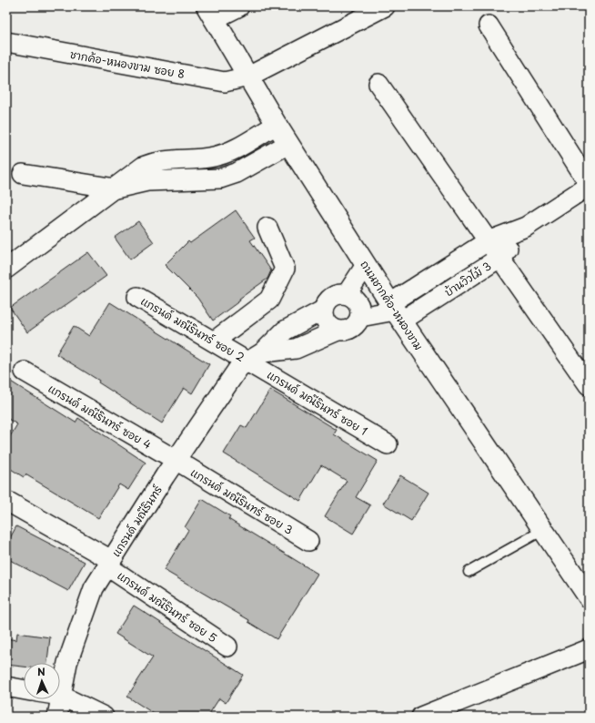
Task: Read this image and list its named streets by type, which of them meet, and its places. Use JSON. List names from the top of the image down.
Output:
{
  "streets": {
    "street": [
      "ชากค้อ-หนองขาม ซอย 8",
      "บ้านวิวไม้ 3",
      "ถนนชากค้อ-หนองขาม",
      "แกรนด์ มณีรินทร์ ซอย 2",
      "แกรนด์ มณีรินทร์ ซอย 1",
      "แกรนด์ มณีรินทร์ ซอย 4",
      "แกรนด์ มณีรินทร์ ซอย 3",
      "แกรนด์ มณีรินทร์",
      "แกรนด์ มณีรินทร์ ซอย 5"
    ]
  },
  "crossings": [
    ["ชากค้อ-หนองขาม ซอย 8", "ถนนชากค้อ-หนองขาม"],
    ["บ้านวิวไม้ 3", "ถนนชากค้อ-หนองขาม"],
    ["แกรนด์ มณีรินทร์ ซอย 2", "แกรนด์ มณีรินทร์ ซอย 1"],
    ["แกรนด์ มณีรินทร์ ซอย 2", "แกรนด์ มณีรินทร์"],
    ["แกรนด์ มณีรินทร์ ซอย 1", "แกรนด์ มณีรินทร์"],
    ["แกรนด์ มณีรินทร์ ซอย 4", "แกรนด์ มณีรินทร์ ซอย 3"],
    ["แกรนด์ มณีรินทร์ ซอย 4", "แกรนด์ มณีรินทร์"],
    ["แกรนด์ มณีรินทร์ ซอย 3", "แกรนด์ มณีรินทร์"],
    ["แกรนด์ มณีรินทร์", "แกรนด์ มณีรินทร์ ซอย 5"]
  ],
  "north": "top"
}
